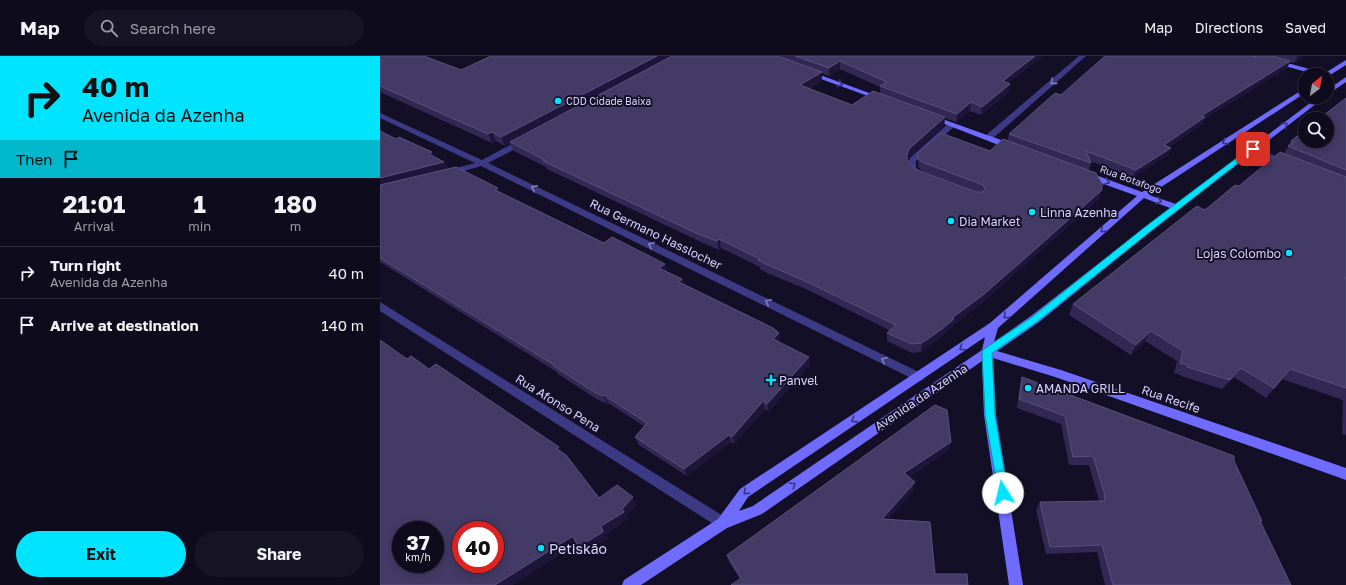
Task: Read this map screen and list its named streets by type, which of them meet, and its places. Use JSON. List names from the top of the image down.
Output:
{
  "streets": {
    "main road": ["Rua Botafogo", "Avenida da Azenha", "Rua Recife"],
    "street": ["Rua Germano Hasslocher", "Rua Afonso Pena"]
  },
  "crossings": [
    ["Rua Botafogo", "Avenida da Azenha"],
    ["Rua Germano Hasslocher", "Avenida da Azenha"],
    ["Avenida da Azenha", "Rua Recife"],
    ["Avenida da Azenha", "Rua Afonso Pena"]
  ],
  "one_way": ["Rua Botafogo", "Rua Germano Hasslocher"],
  "places": {
    "other": [
      "CDD Cidade Baixa",
      "Linna Azenha",
      "Dia Market",
      "Lojas Colombo",
      "AMANDA GRILL",
      "Petiskão"
    ],
    "health": ["Panvel"]
  },
  "north": "top right",
  "page": {
    "header": "Map",
    "search": "Search here",
    "nav": ["Map", "Directions", "Saved"],
    "turn": ["40 m", "Avenida da Azenha"],
    "then": "Then",
    "eta": [
      "21:01",
      "Arrival",
      "1",
      "min",
      "180",
      "m"
    ],
    "list": [
      {
        "name": "Turn right",
        "note": "Avenida da Azenha",
        "value": "40 m"
      },
      {
        "name": "Arrive at destination",
        "value": "140 m"
      }
    ],
    "speed": "37 km/h",
    "limit": "40",
    "buttons": ["Exit", "Share"]
  }
}
